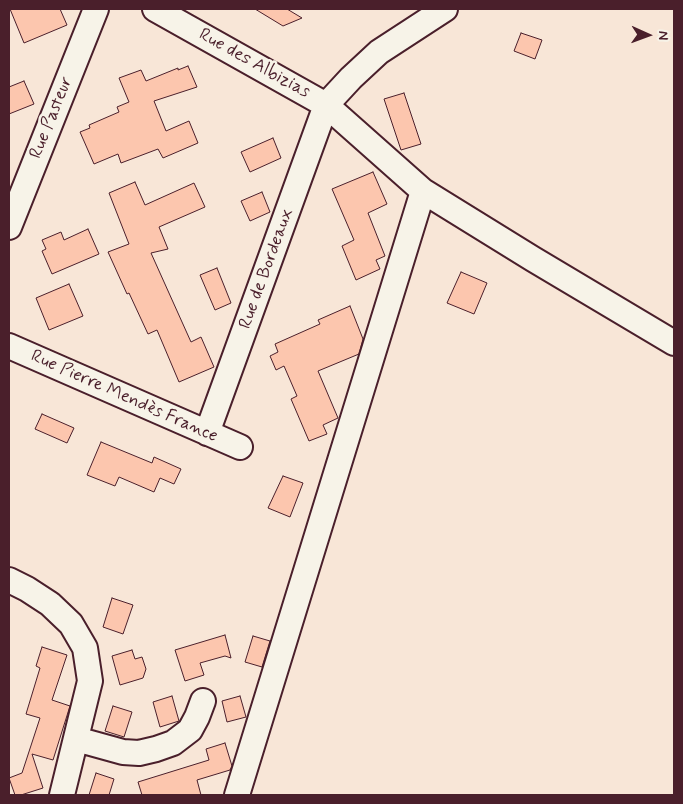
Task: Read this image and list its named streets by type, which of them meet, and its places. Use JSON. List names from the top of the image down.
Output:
{
  "streets": {
    "street": [
      "Rue des Albizias",
      "Rue Pasteur",
      "Rue de Bordeaux",
      "Rue Pierre Mendès France"
    ]
  },
  "crossings": [
    ["Rue des Albizias", "Rue de Bordeaux"],
    ["Rue de Bordeaux", "Rue Pierre Mendès France"]
  ],
  "north": "right"
}
